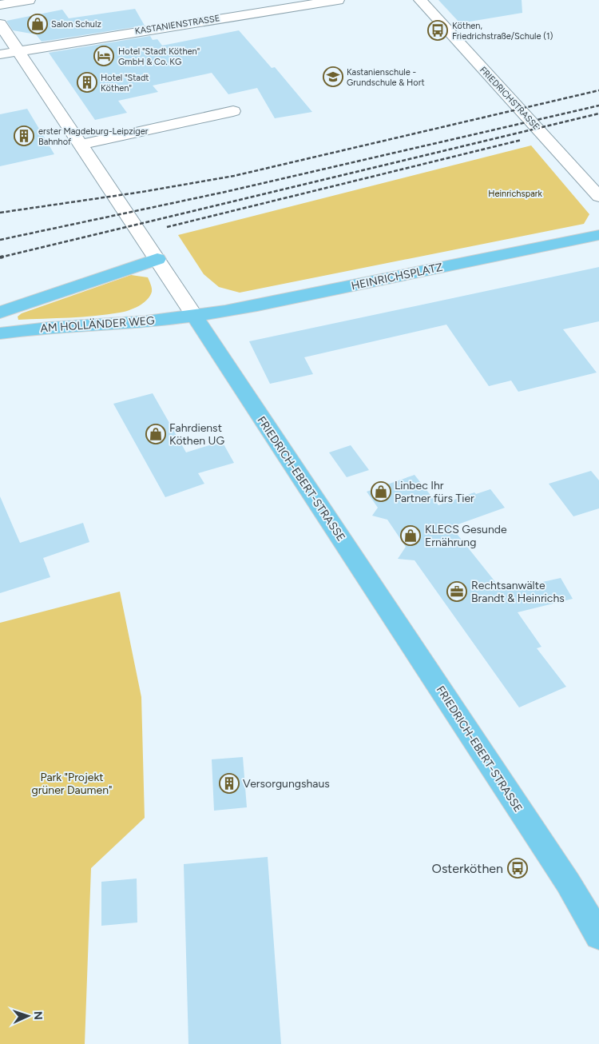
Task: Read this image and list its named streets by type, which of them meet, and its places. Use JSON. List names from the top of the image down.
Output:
{
  "streets": {
    "main road": ["HEINRICHSPLATZ", "AM HOLLÄNDER WEG", "FRIEDRICH-EBERT-STRASSE"],
    "street": ["KASTANIENSTRASSE", "FRIEDRICHSTRASSE"]
  },
  "crossings": [
    ["KASTANIENSTRASSE", "FRIEDRICH-EBERT-STRASSE"],
    ["HEINRICHSPLATZ", "AM HOLLÄNDER WEG"],
    ["HEINRICHSPLATZ", "FRIEDRICH-EBERT-STRASSE"],
    ["AM HOLLÄNDER WEG", "FRIEDRICH-EBERT-STRASSE"]
  ],
  "parks": ["Heinrichspark", "Park \"Projekt grüner Daumen\""],
  "places": {
    "shop": [
      "Salon Schulz",
      "Fahrdienst Köthen UG",
      "Linbec Ihr Partner fürs Tier",
      "KLECS Gesunde Ernährung"
    ],
    "bus stop": ["Köthen, Friedrichstraße/Schule (1)", "Osterköthen"],
    "hotel": ["Hotel \"Stadt Köthen\" GmbH & Co. KG"],
    "school or university": ["Kastanienschule - Grundschule & Hort"],
    "building": ["Hotel \"Stadt Köthen\"", "erster Magdeburg-Leipziger Bahnhof", "Versorgungshaus"],
    "office": ["Rechtsanwälte Brandt & Heinrichs"]
  },
  "north": "right"
}
